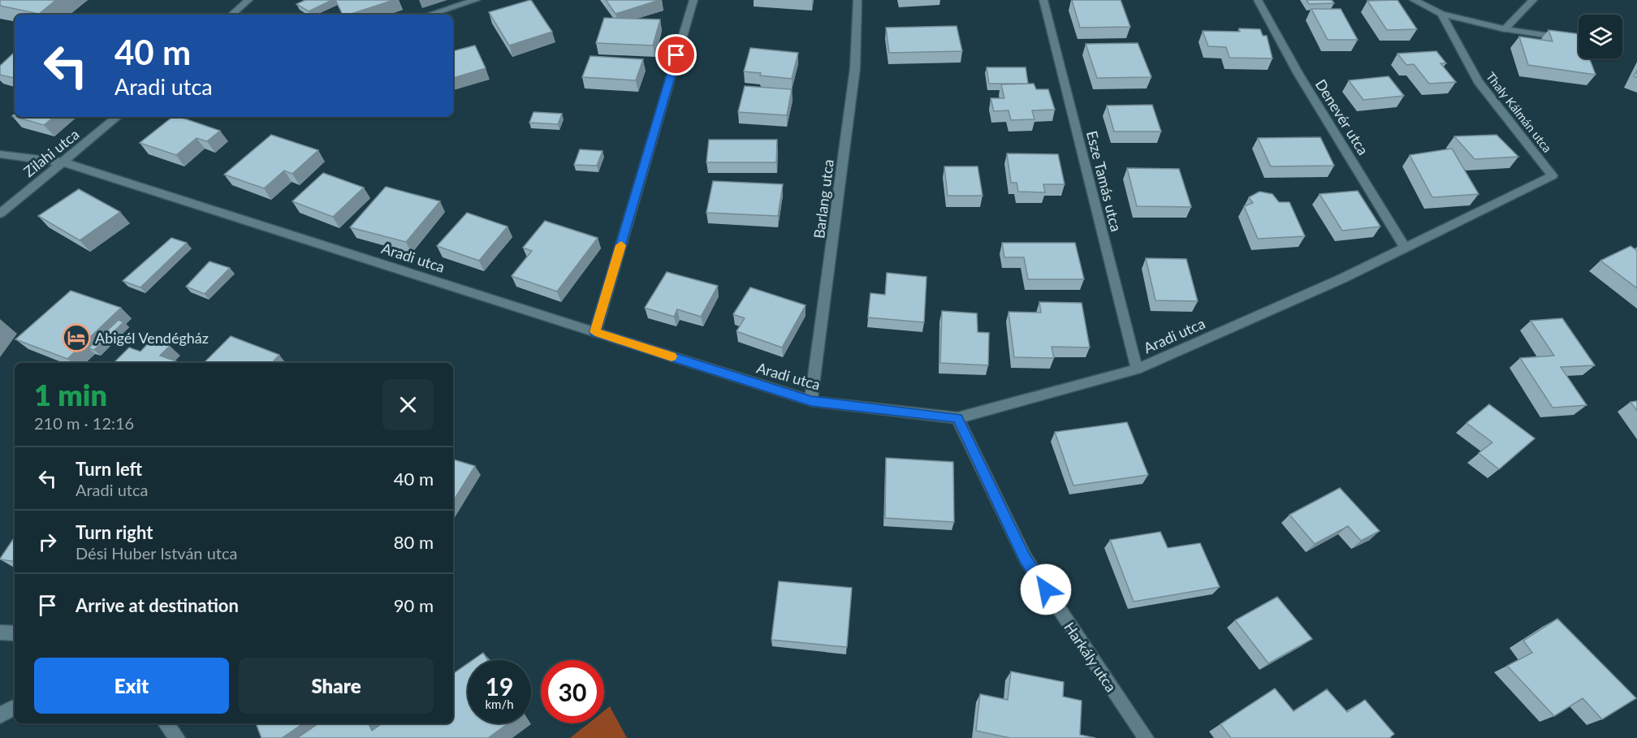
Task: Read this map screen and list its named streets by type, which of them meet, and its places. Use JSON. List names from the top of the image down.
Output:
{
  "streets": {
    "street": [
      "Thaly Kálmán utca",
      "Denevér utca",
      "Zilahi utca",
      "Esze Tamás utca",
      "Barlang utca",
      "Aradi utca",
      "Harkály utca"
    ]
  },
  "crossings": [
    ["Thaly Kálmán utca", "Aradi utca"],
    ["Denevér utca", "Aradi utca"],
    ["Zilahi utca", "Aradi utca"],
    ["Esze Tamás utca", "Aradi utca"],
    ["Barlang utca", "Aradi utca"],
    ["Aradi utca", "Harkály utca"]
  ],
  "places": {
    "hotel": ["Abigél Vendégház"]
  },
  "page": {
    "turn": ["40 m", "Aradi utca"],
    "heading": ["1 min", "210 m · 12:16"],
    "list": [
      {
        "name": "Turn left",
        "note": "Aradi utca",
        "value": "40 m"
      },
      {
        "name": "Turn right",
        "note": "Dési Huber István utca",
        "value": "80 m"
      },
      {
        "name": "Arrive at destination",
        "value": "90 m"
      }
    ],
    "buttons": ["Exit", "Share"],
    "speed": "19 km/h",
    "limit": "30"
  }
}
